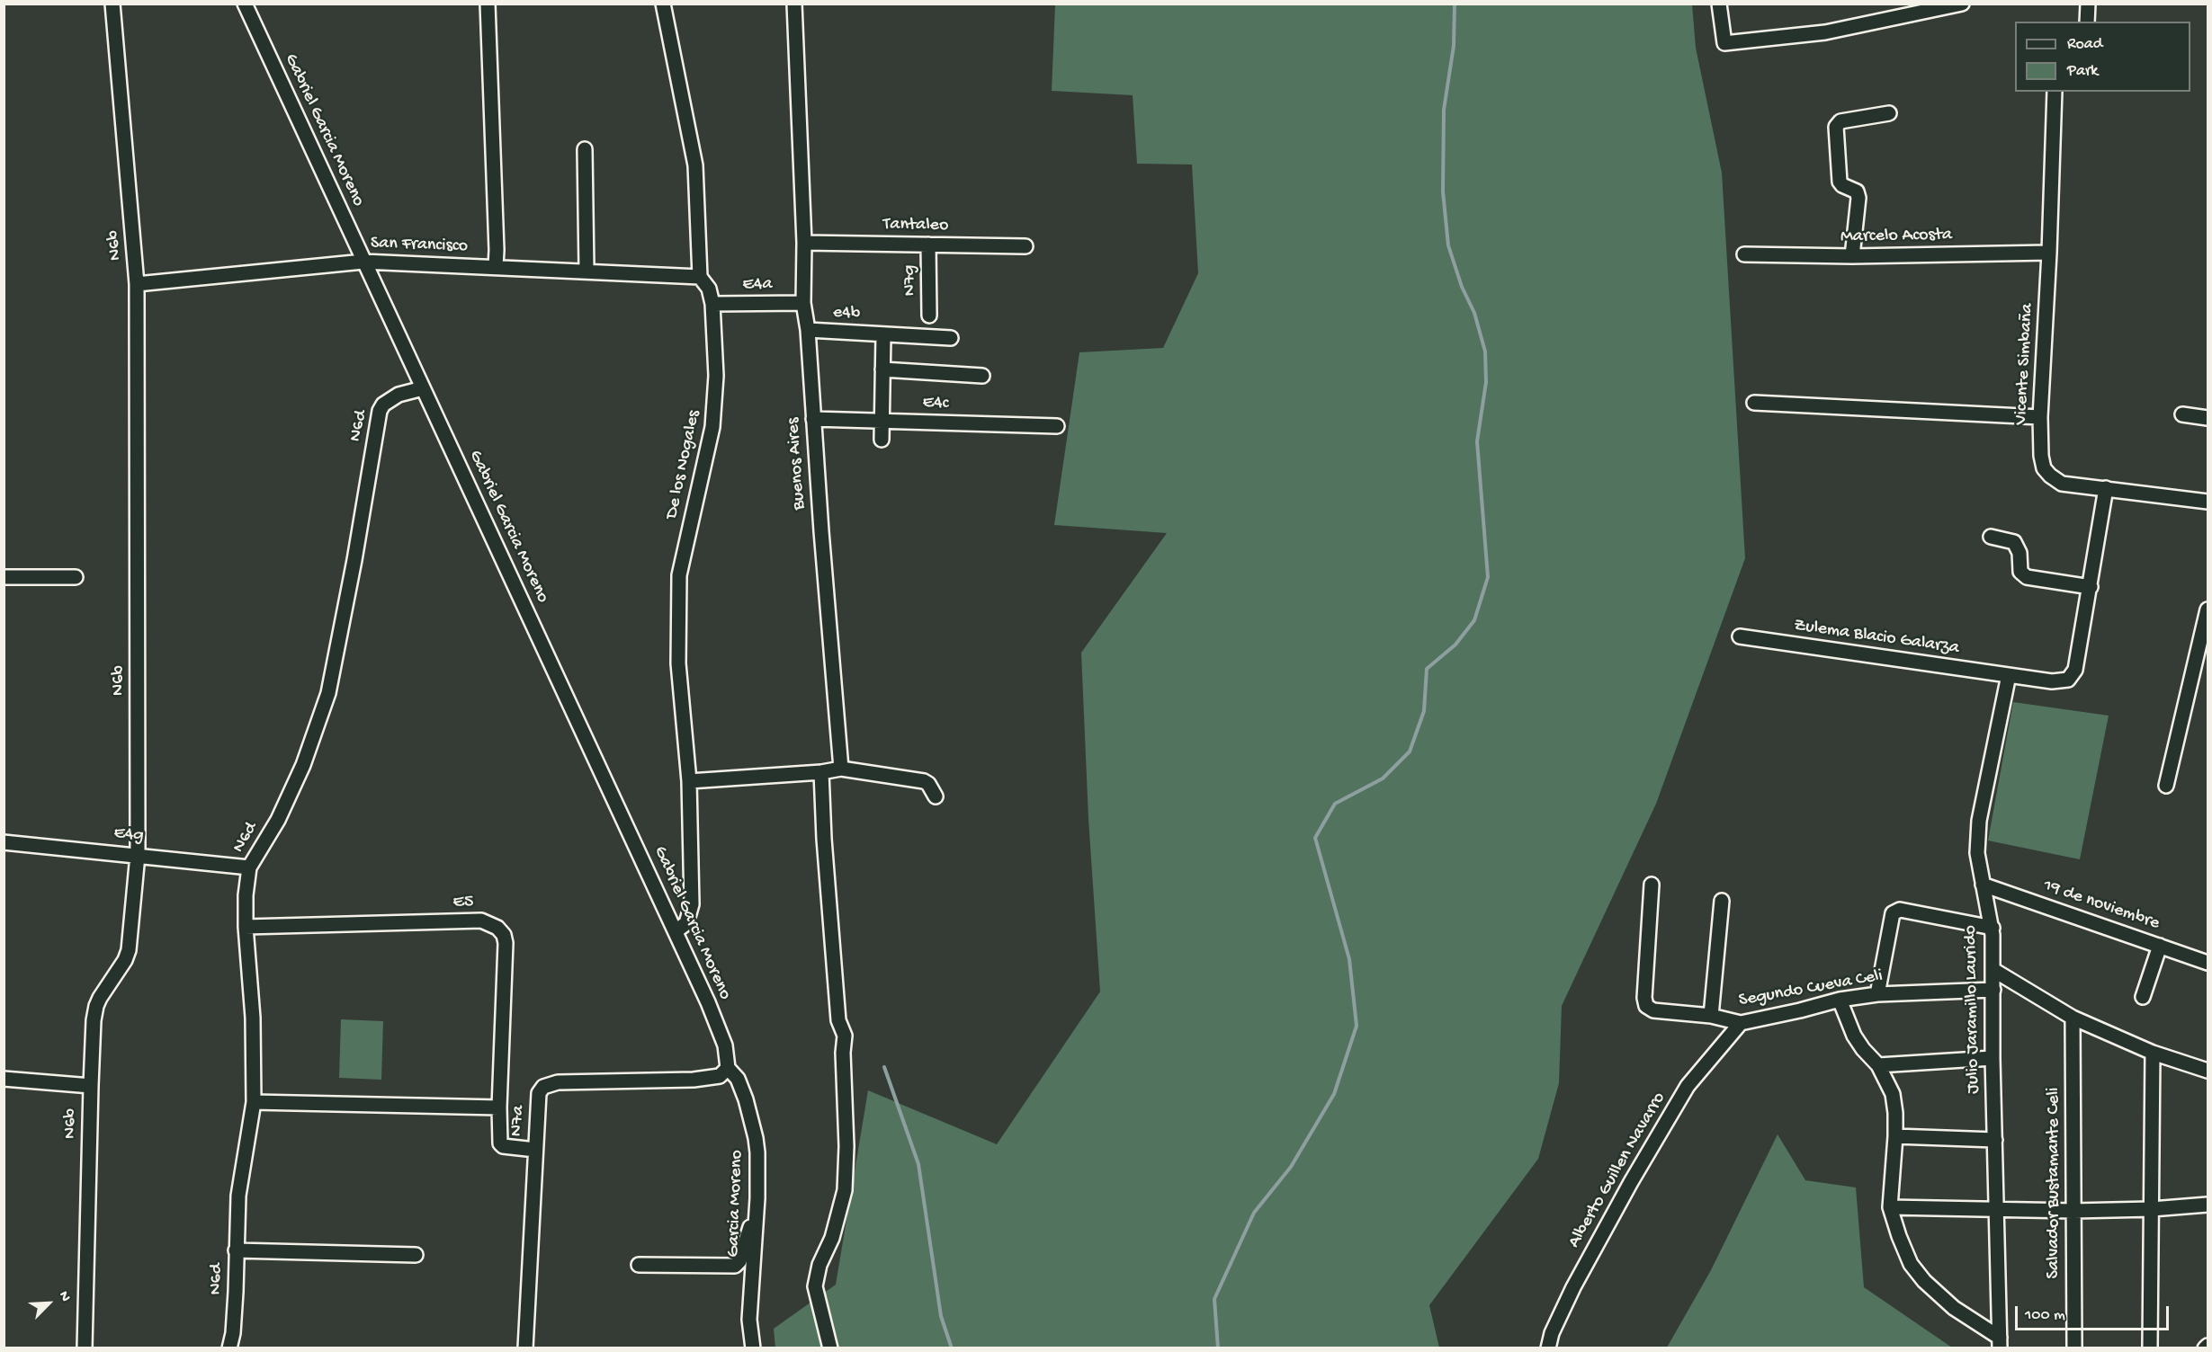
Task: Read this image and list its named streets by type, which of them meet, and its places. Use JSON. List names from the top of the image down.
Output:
{
  "streets": {
    "street": [
      "Gabriel Garcia Moreno",
      "Tantaleo",
      "Marcelo Acosta",
      "N6b",
      "San Francisco",
      "N7g",
      "E4a",
      "e4b",
      "Vicente Simbaña",
      "E4c",
      "N6d",
      "Buenos Aires",
      "De los Nogales",
      "Zulema Blacio Galarza",
      "E4g",
      "E5",
      "19 de noviembre",
      "Segundo Cueva Celi",
      "Julio Jaramillo Laurido",
      "N7a",
      "Alberto Guillen Navarro",
      "Salvador Bustamante Celi",
      "Garcia Moreno"
    ]
  },
  "crossings": [
    ["Gabriel Garcia Moreno", "San Francisco"],
    ["Gabriel Garcia Moreno", "N6d"],
    ["Gabriel Garcia Moreno", "De los Nogales"],
    ["Gabriel Garcia Moreno", "N7a"],
    ["Gabriel Garcia Moreno", "Garcia Moreno"],
    ["Tantaleo", "N7g"],
    ["Tantaleo", "Buenos Aires"],
    ["Marcelo Acosta", "Vicente Simbaña"],
    ["N6b", "San Francisco"],
    ["N6b", "E4g"],
    ["San Francisco", "De los Nogales"],
    ["E4a", "Buenos Aires"],
    ["E4a", "De los Nogales"],
    ["e4b", "Buenos Aires"],
    ["E4c", "Buenos Aires"],
    ["N6d", "E4g"],
    ["N6d", "E5"],
    ["Zulema Blacio Galarza", "Julio Jaramillo Laurido"],
    ["E5", "N7a"],
    ["19 de noviembre", "Julio Jaramillo Laurido"],
    ["Segundo Cueva Celi", "Julio Jaramillo Laurido"],
    ["Segundo Cueva Celi", "Alberto Guillen Navarro"],
    ["N7a", "Garcia Moreno"]
  ],
  "legend": ["Road", "Park"],
  "scale_bar": "100 m",
  "north": "top right"
}
